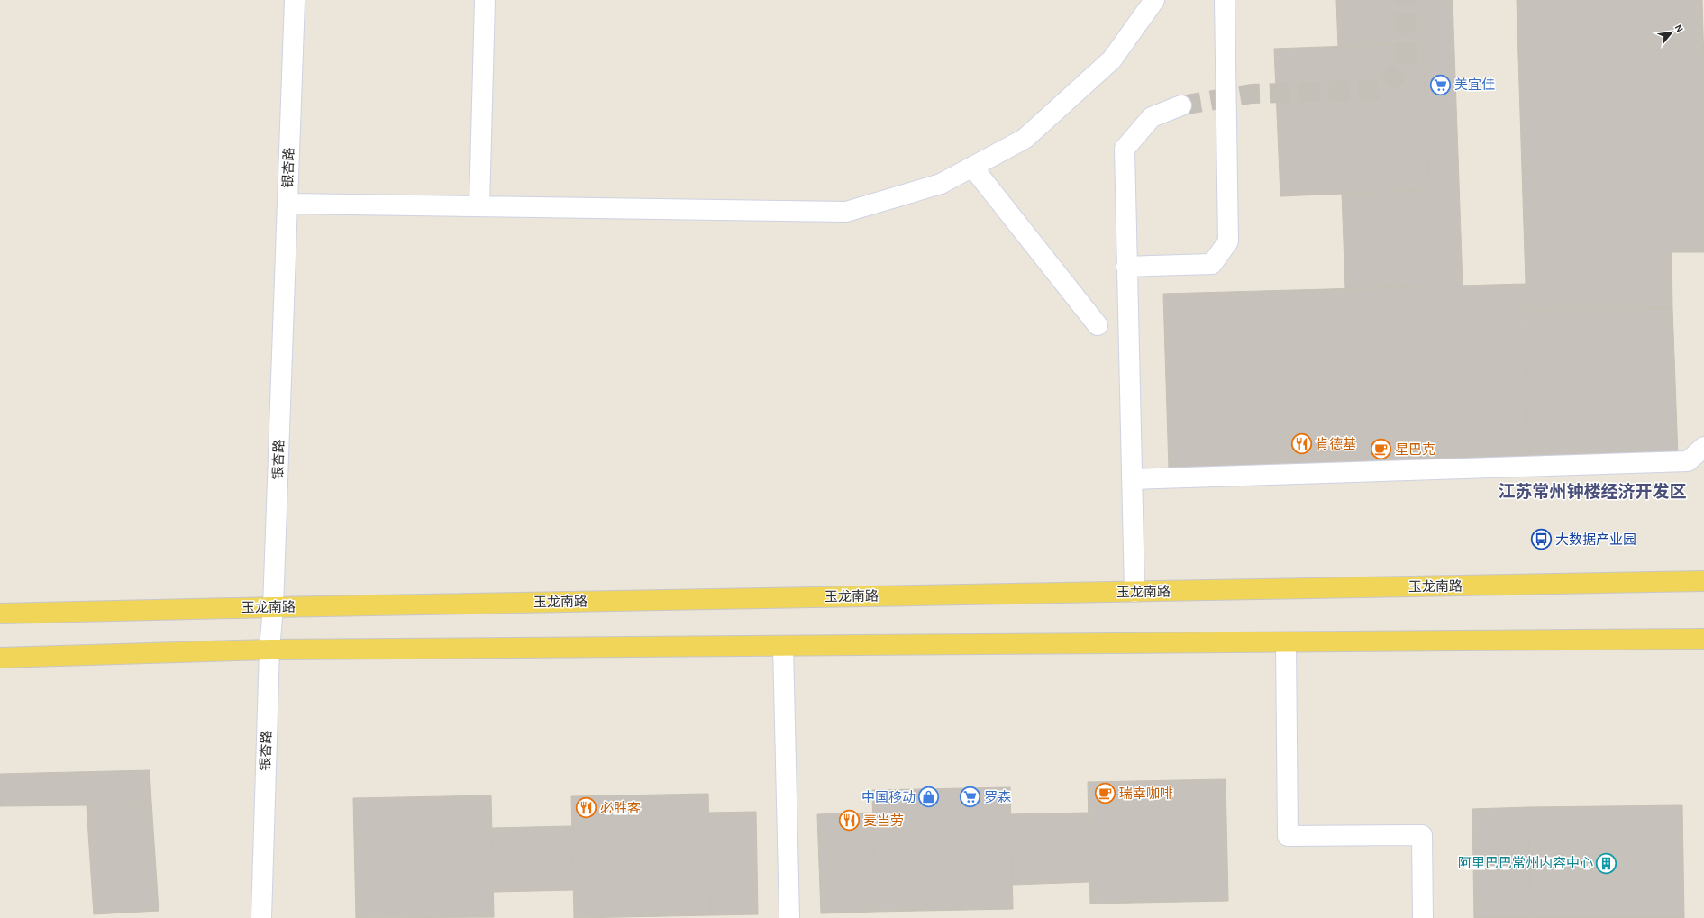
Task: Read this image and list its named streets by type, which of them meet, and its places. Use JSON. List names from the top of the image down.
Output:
{
  "streets": {
    "main road": ["玉龙南路"],
    "street": ["银杏路"]
  },
  "crossings": [
    ["银杏路", "玉龙南路"]
  ],
  "districts": ["江苏常州钟楼经济开发区"],
  "places": {
    "supermarket": ["美宜佳", "罗森"],
    "restaurant": ["肯德基", "必胜客", "麦当劳"],
    "cafe": ["星巴克", "瑞幸咖啡"],
    "bus stop": ["大数据产业园"],
    "shop": ["中国移动"],
    "building": ["阿里巴巴常州内容中心"]
  },
  "north": "top right"
}
